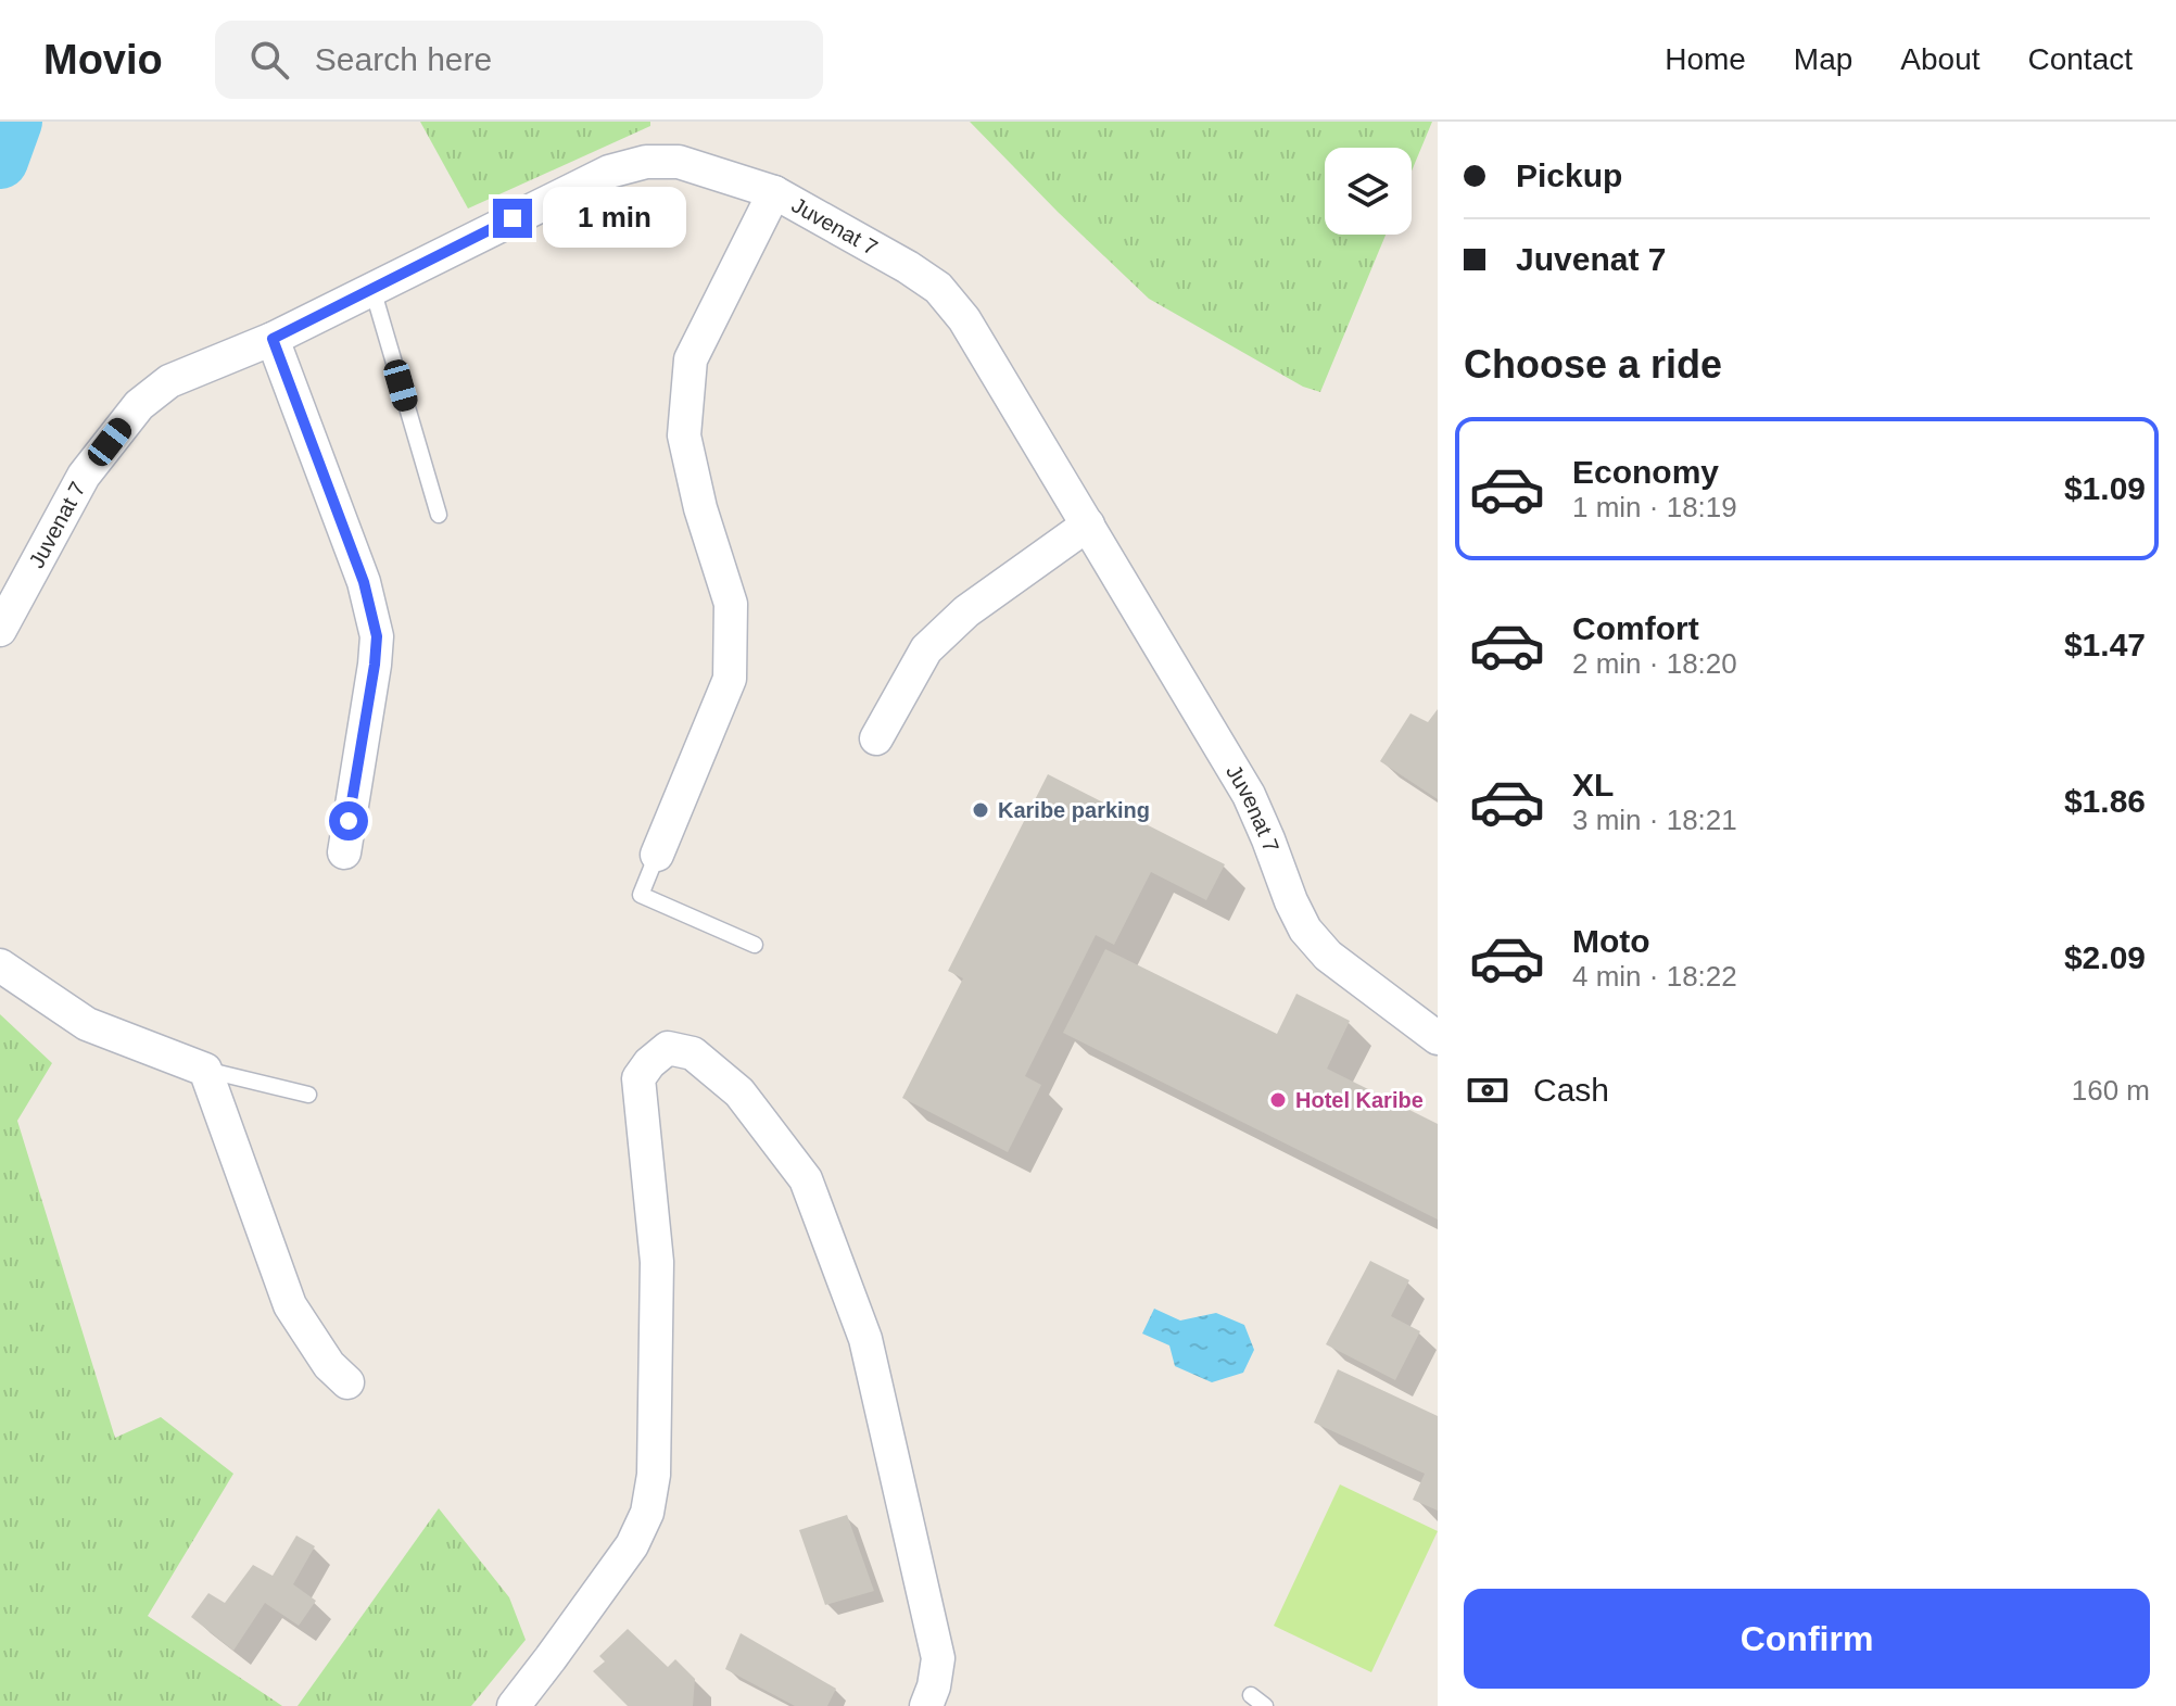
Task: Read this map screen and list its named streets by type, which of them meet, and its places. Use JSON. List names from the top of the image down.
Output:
{
  "streets": {
    "street": ["Juvenat 7"]
  },
  "places": ["Karibe parking", "Hotel Karibe"],
  "page": {
    "header": "Movio",
    "search": "Search here",
    "nav": [
      "Home",
      "Map",
      "About",
      "Contact"
    ],
    "banner": ["Pickup", "Juvenat 7"],
    "bubble": "1 min",
    "heading": "Choose a ride",
    "list": [
      {
        "name": "Economy",
        "note": "1 min · 18:19",
        "value": "$1.09"
      },
      {
        "name": "Comfort",
        "note": "2 min · 18:20",
        "value": "$1.47"
      },
      {
        "name": "XL",
        "note": "3 min · 18:21",
        "value": "$1.86"
      },
      {
        "name": "Moto",
        "note": "4 min · 18:22",
        "value": "$2.09"
      }
    ],
    "pay": ["Cash", "160 m"],
    "buttons": "Confirm"
  }
}
